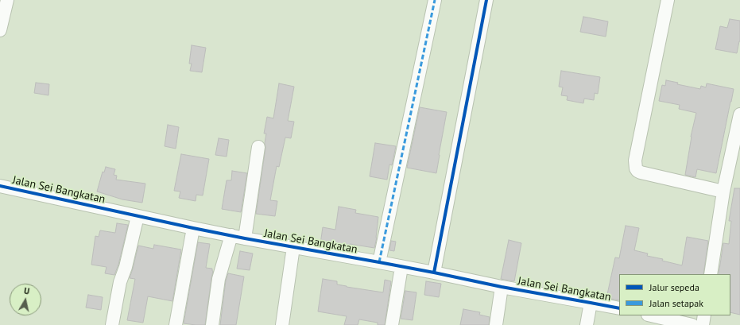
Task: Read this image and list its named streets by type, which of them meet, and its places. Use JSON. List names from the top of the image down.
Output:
{
  "streets": {
    "street": ["Jalan Sei Bangkatan"]
  },
  "legend": ["Jalur sepeda", "Jalan setapak"],
  "north": "top"
}
